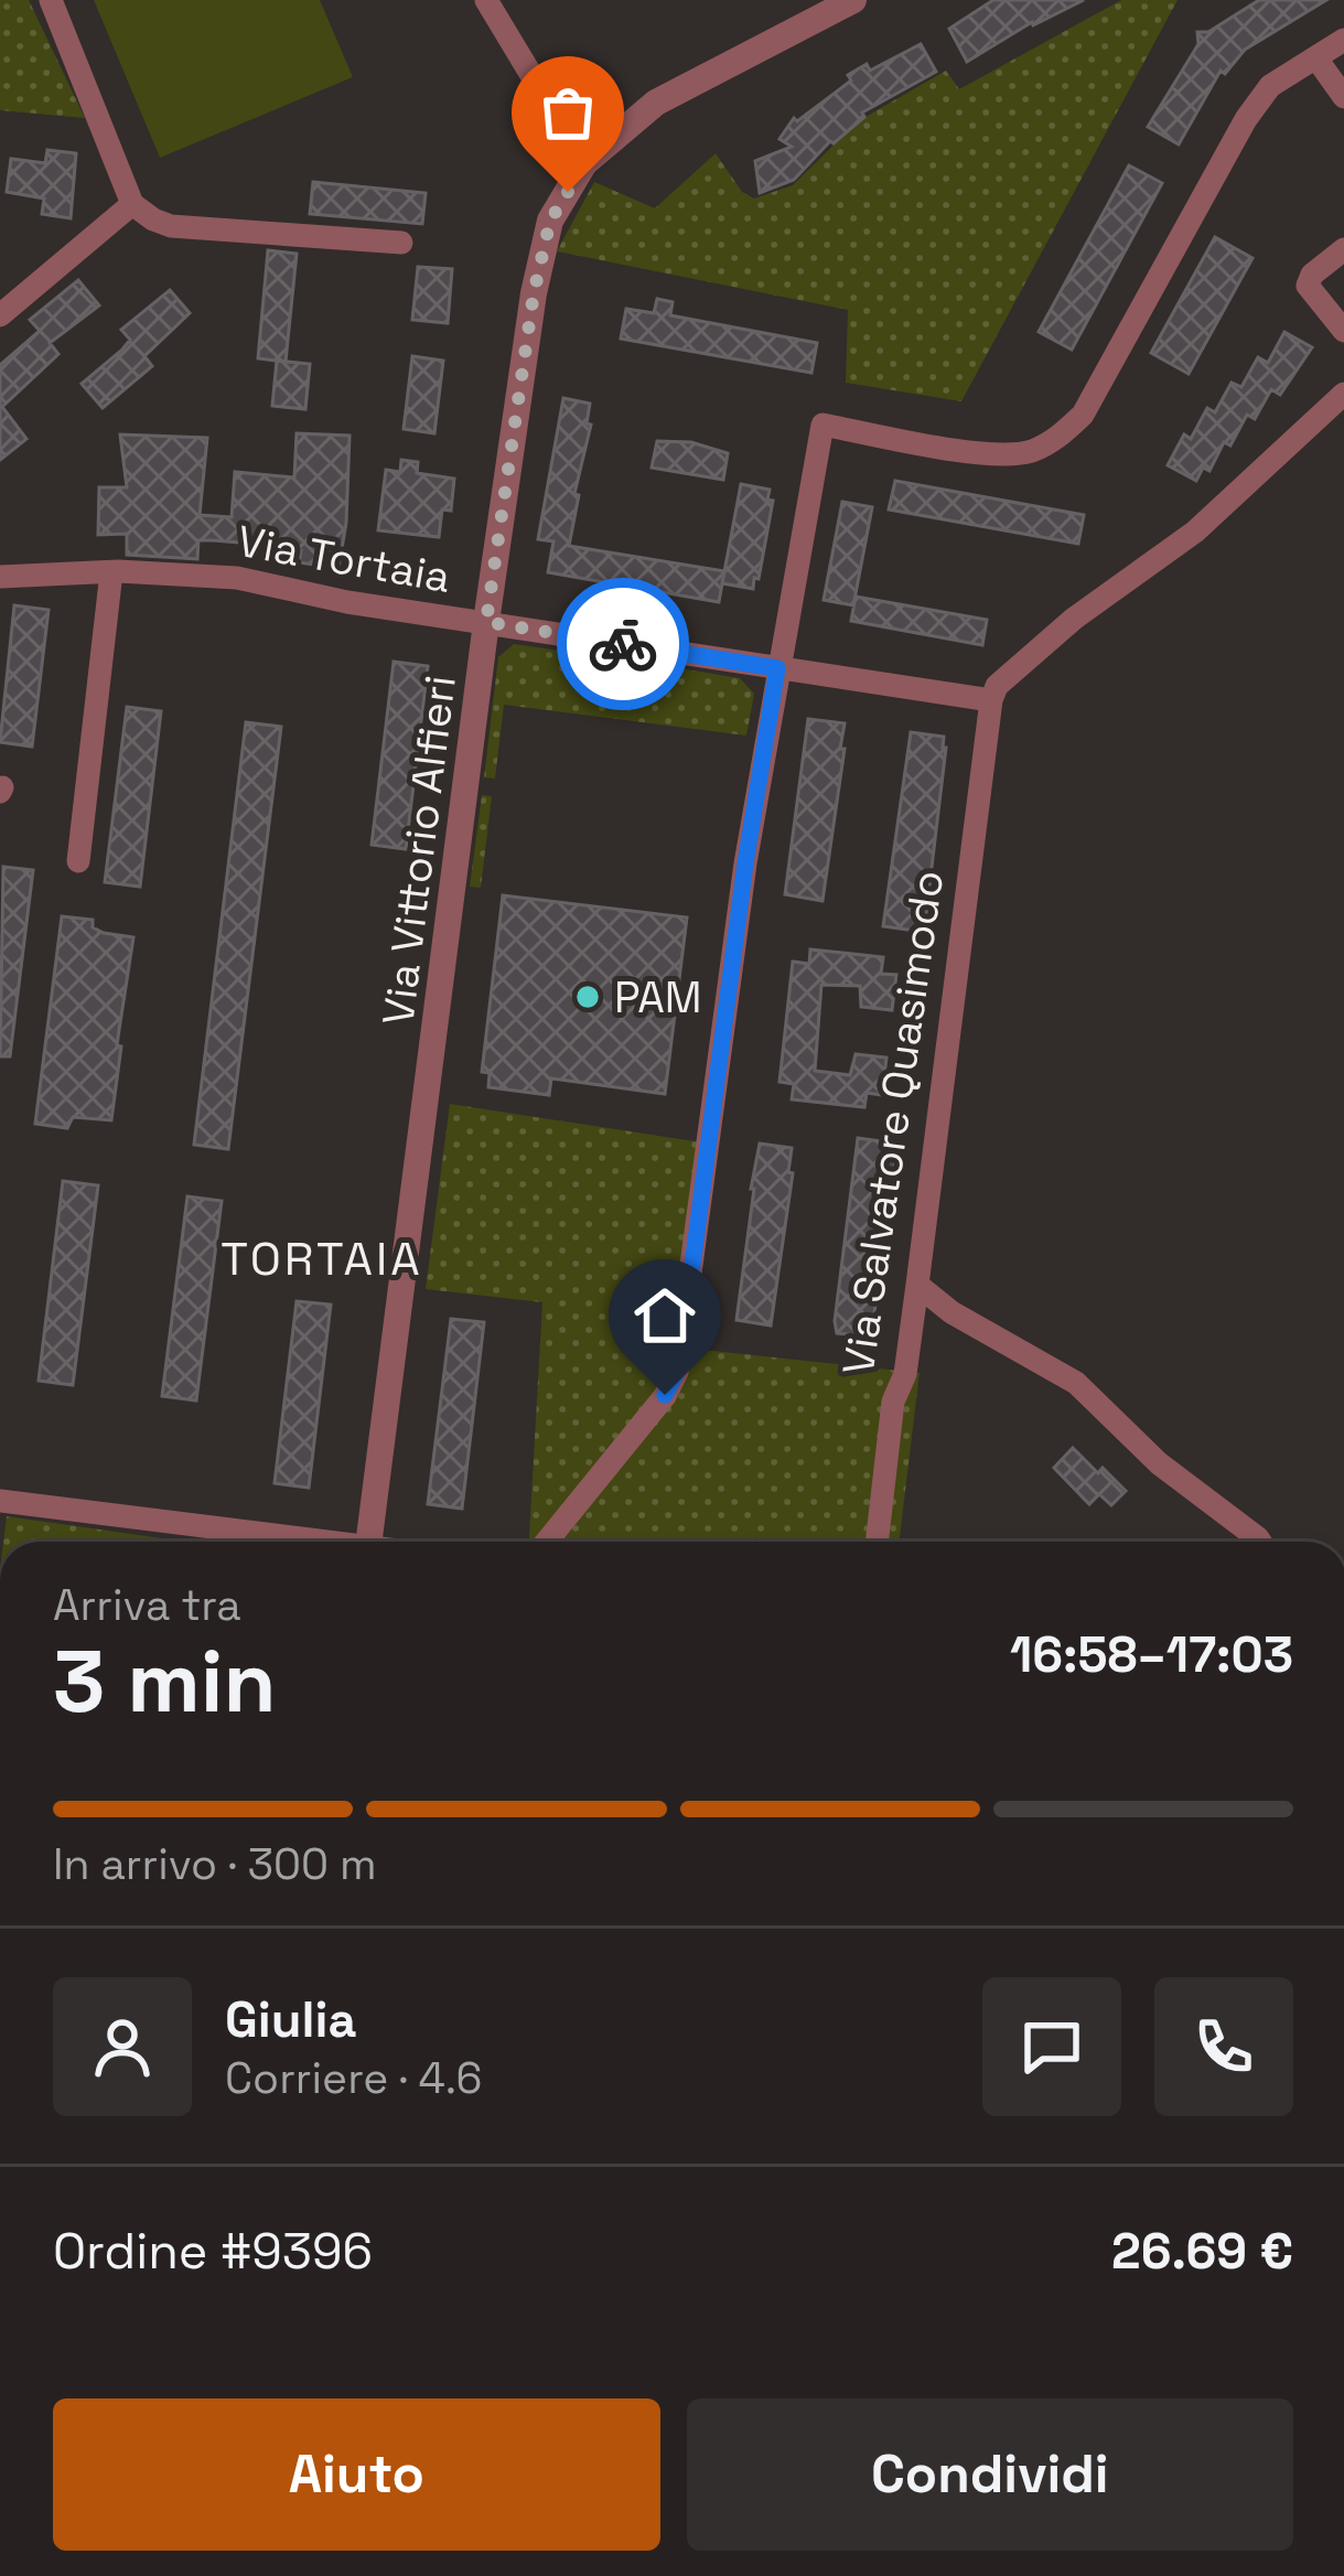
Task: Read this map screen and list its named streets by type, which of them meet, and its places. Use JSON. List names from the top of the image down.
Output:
{
  "streets": {
    "street": ["Via Tortaia", "Via Vittorio Alfieri", "Via Salvatore Quasimodo"]
  },
  "crossings": [
    ["Via Tortaia", "Via Vittorio Alfieri"],
    ["Via Tortaia", "Via Salvatore Quasimodo"]
  ],
  "districts": ["TORTAIA"],
  "places": ["PAM"],
  "page": {
    "heading": ["3 min", "Arriva tra", "16:58–17:03"],
    "panel": [
      "Giulia",
      "Corriere · 4.6",
      "Ordine #9396",
      "26.69 €"
    ],
    "bar": "In arrivo · 300 m",
    "buttons": ["Aiuto", "Condividi"]
  }
}
